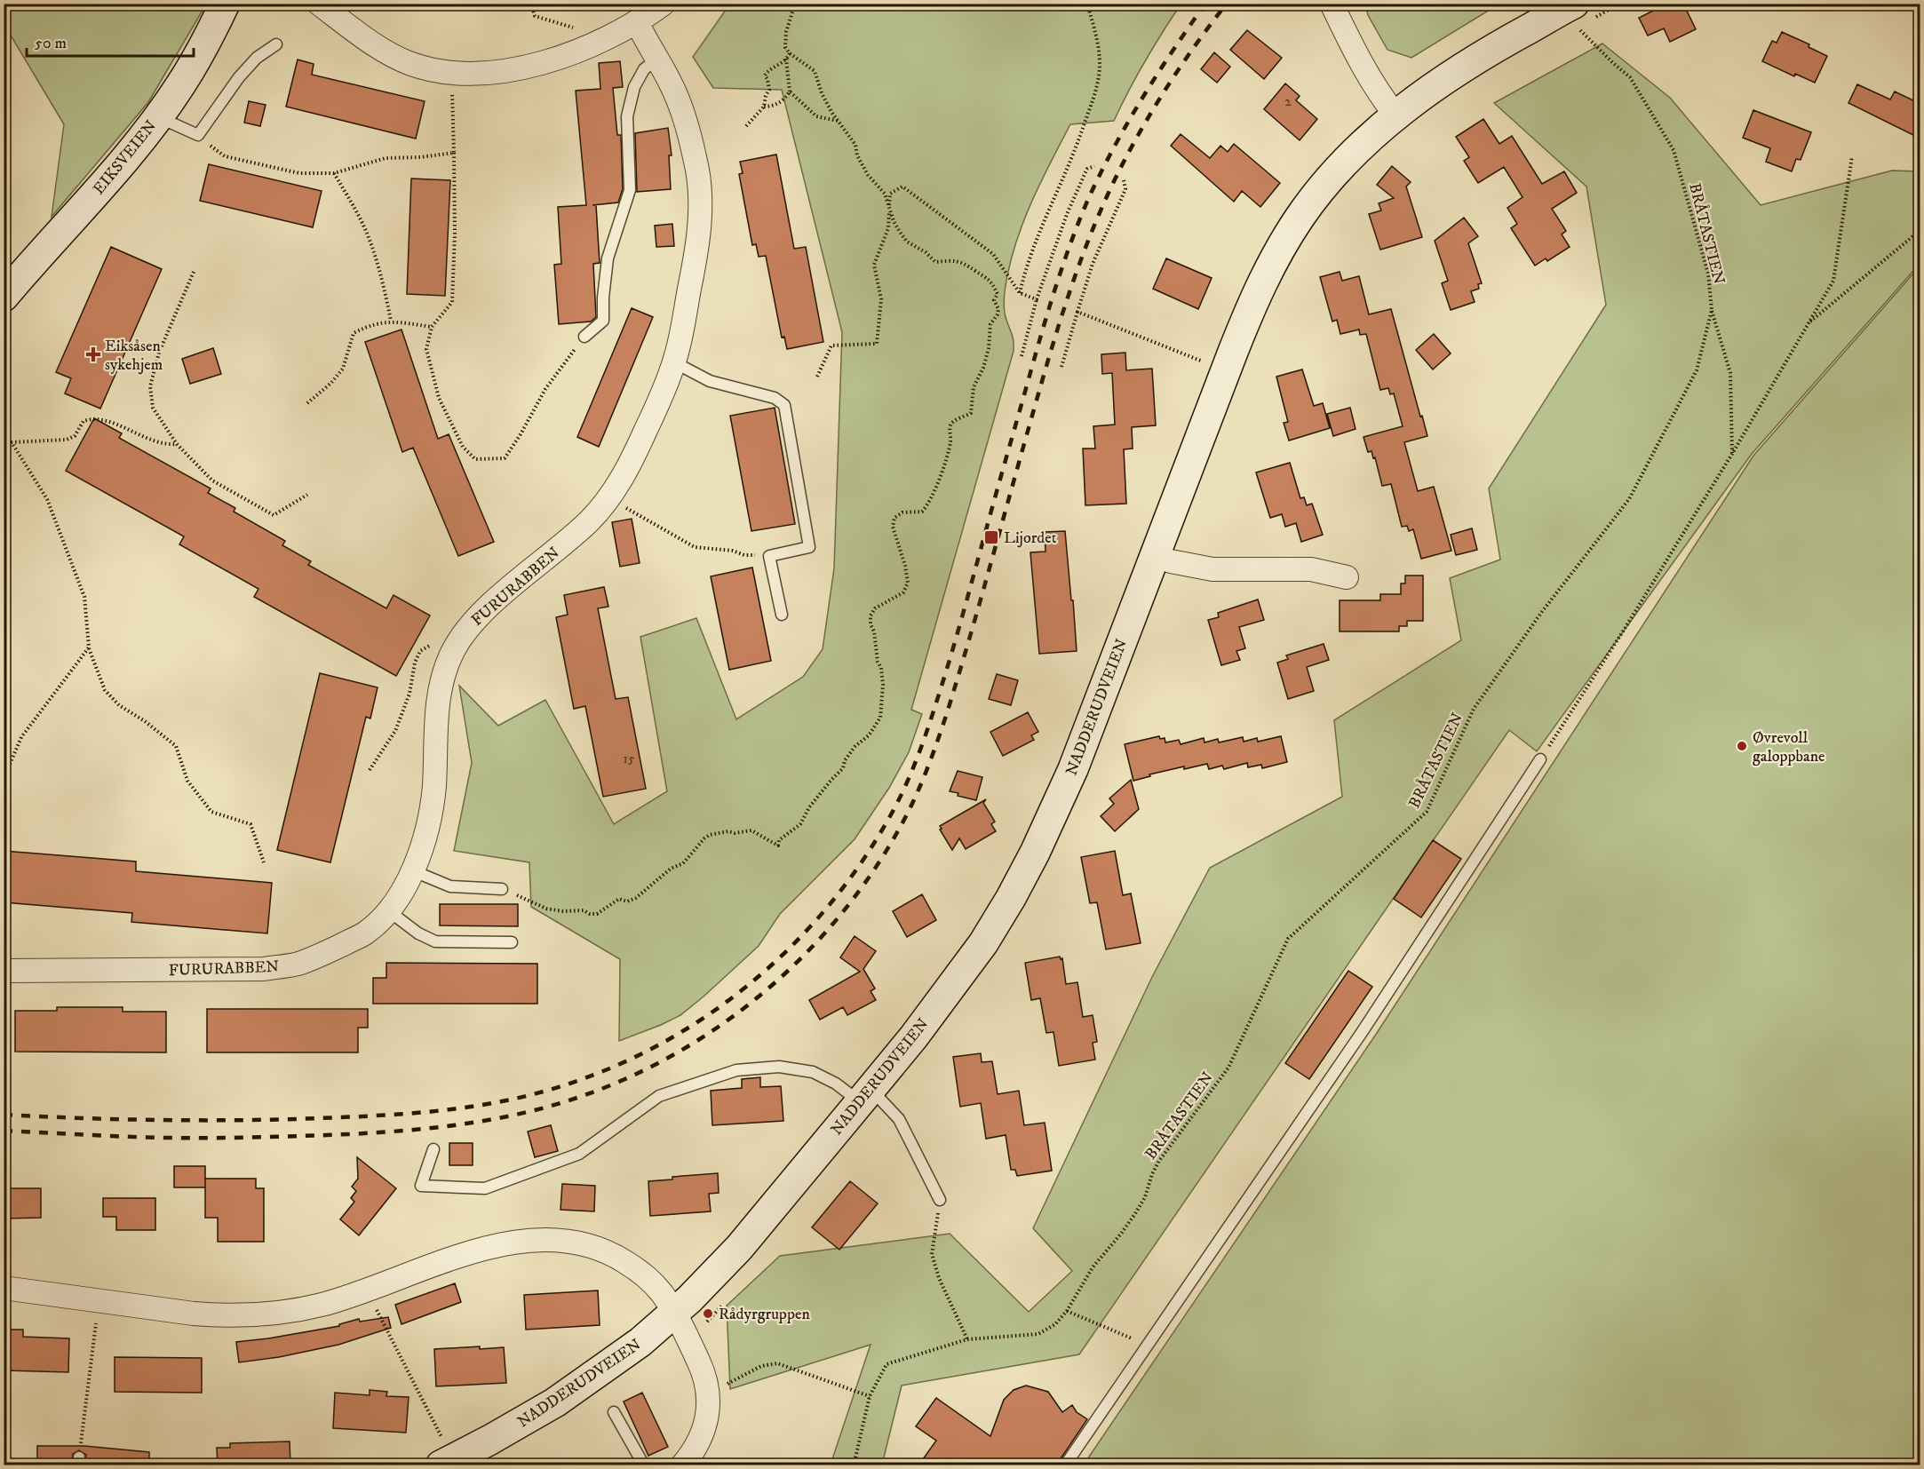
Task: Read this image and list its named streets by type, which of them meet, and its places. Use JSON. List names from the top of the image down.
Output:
{
  "streets": {
    "main road": ["EIKSVEIEN", "NADDERUDVEIEN"],
    "street": ["FURURABBEN"],
    "path": ["BRÅTASTIEN"]
  },
  "crossings": [
    ["BRÅTASTIEN", "NADDERUDVEIEN"]
  ],
  "places": {
    "health": ["Eiksåsen sykehjem"],
    "transit": ["Lijordet"],
    "other": ["Øvrevoll galoppbane", "Rådyrgruppen"]
  },
  "house_numbers": ["2", "15"],
  "scale_bar": "50 m"
}
